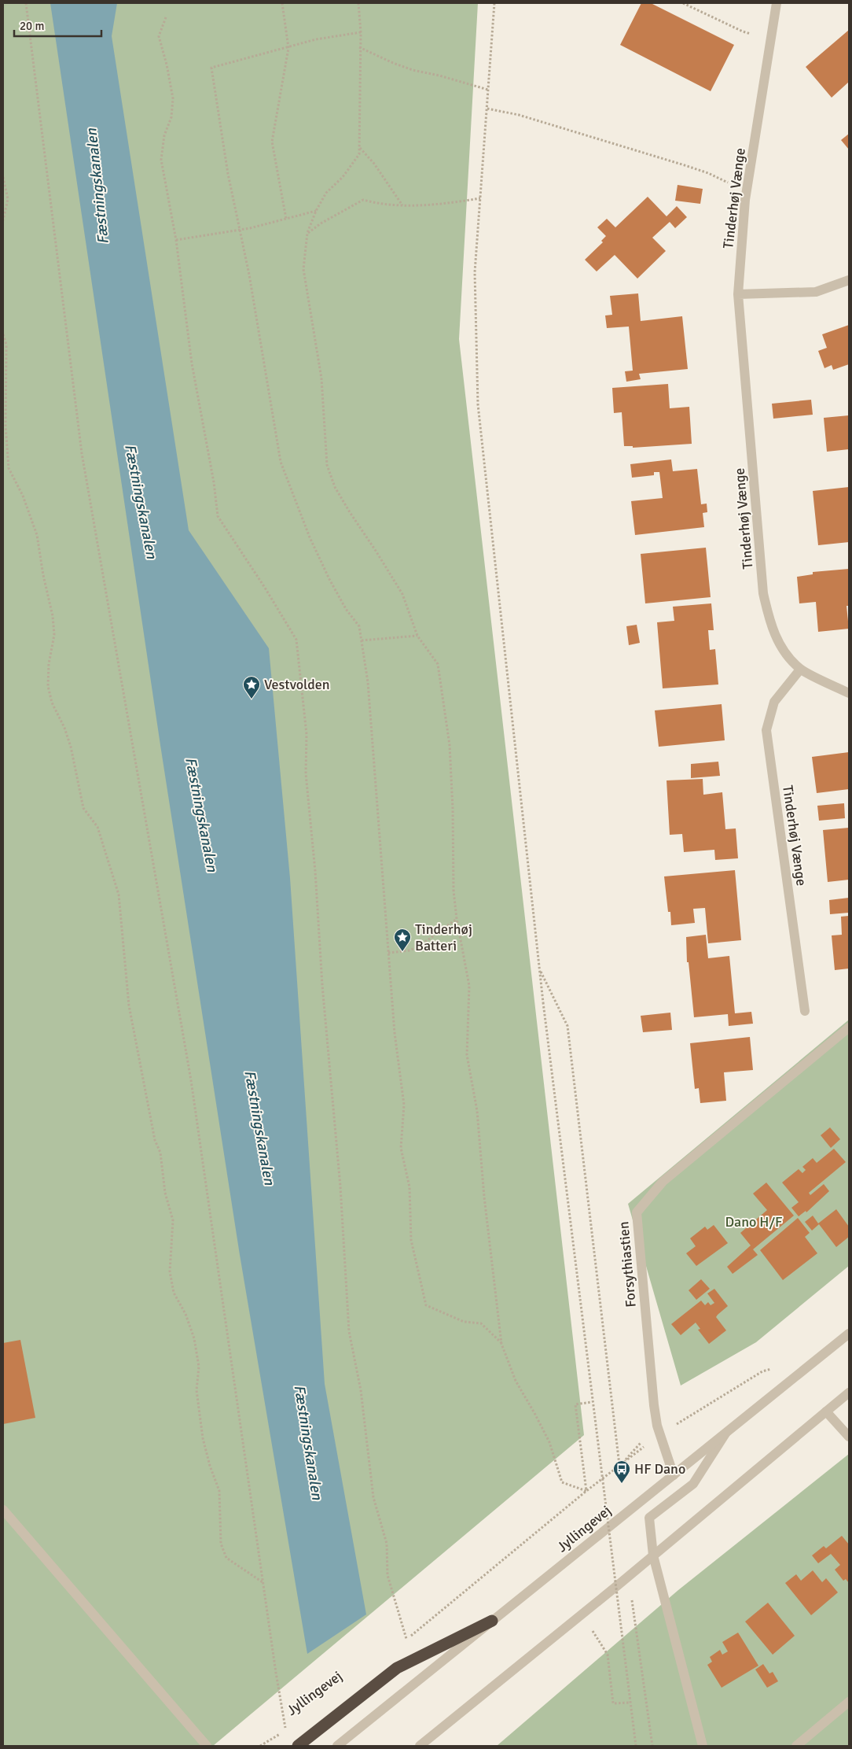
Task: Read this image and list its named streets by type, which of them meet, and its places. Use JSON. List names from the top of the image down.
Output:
{
  "streets": {
    "street": ["Tinderhøj Vænge", "Forsythiastien", "Jyllingevej"]
  },
  "crossings": [
    ["Forsythiastien", "Jyllingevej"]
  ],
  "water": ["Fæstningskanalen"],
  "parks": ["Dano H/F"],
  "places": {
    "place": ["Vestvolden", "Tinderhøj Batteri"],
    "bus stop": ["HF Dano"]
  },
  "scale_bar": "20 m"
}
